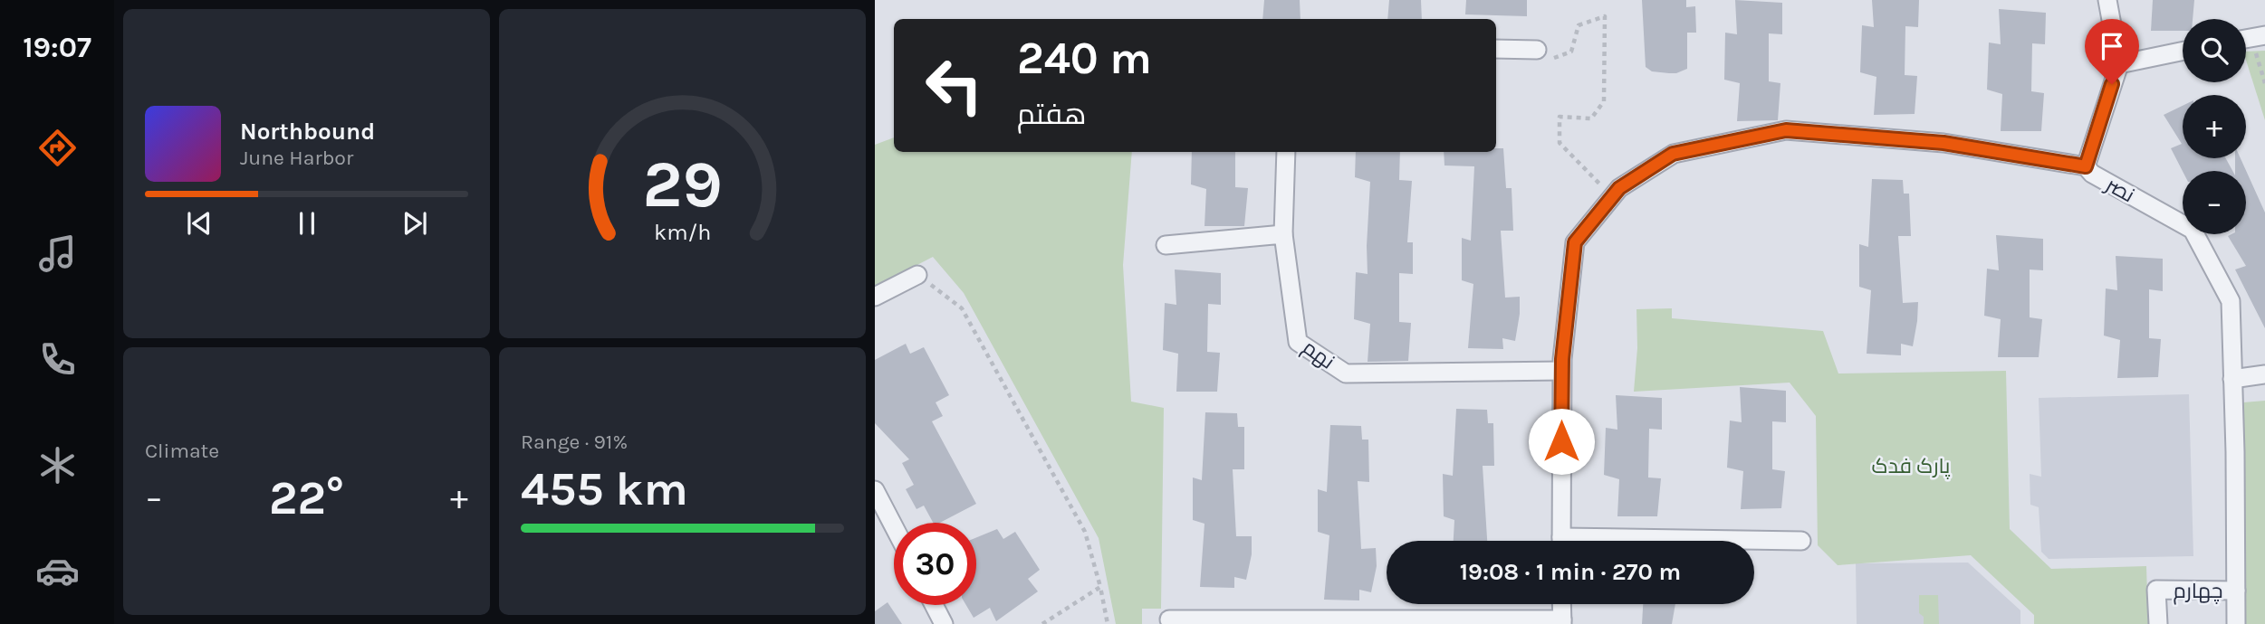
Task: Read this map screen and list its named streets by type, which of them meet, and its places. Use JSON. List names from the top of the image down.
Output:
{
  "streets": {
    "street": ["نصر", "نهم", "چهارم"]
  },
  "crossings": [
    ["نصر", "نهم"],
    ["نصر", "چهارم"]
  ],
  "parks": ["پارک فدک"],
  "page": {
    "tabs": "19:07",
    "map_buttons": ["+", "−"],
    "turn": ["240 m", "هفتم"],
    "song": ["Northbound", "June Harbor"],
    "tile": [
      "Climate",
      ["Range · 91%", "455 km"]
    ],
    "heat": ["−", "22°", "+"],
    "limit": "30",
    "trip": "19:08 · 1 min · 270 m",
    "gauge": ["29", "km/h"]
  }
}
